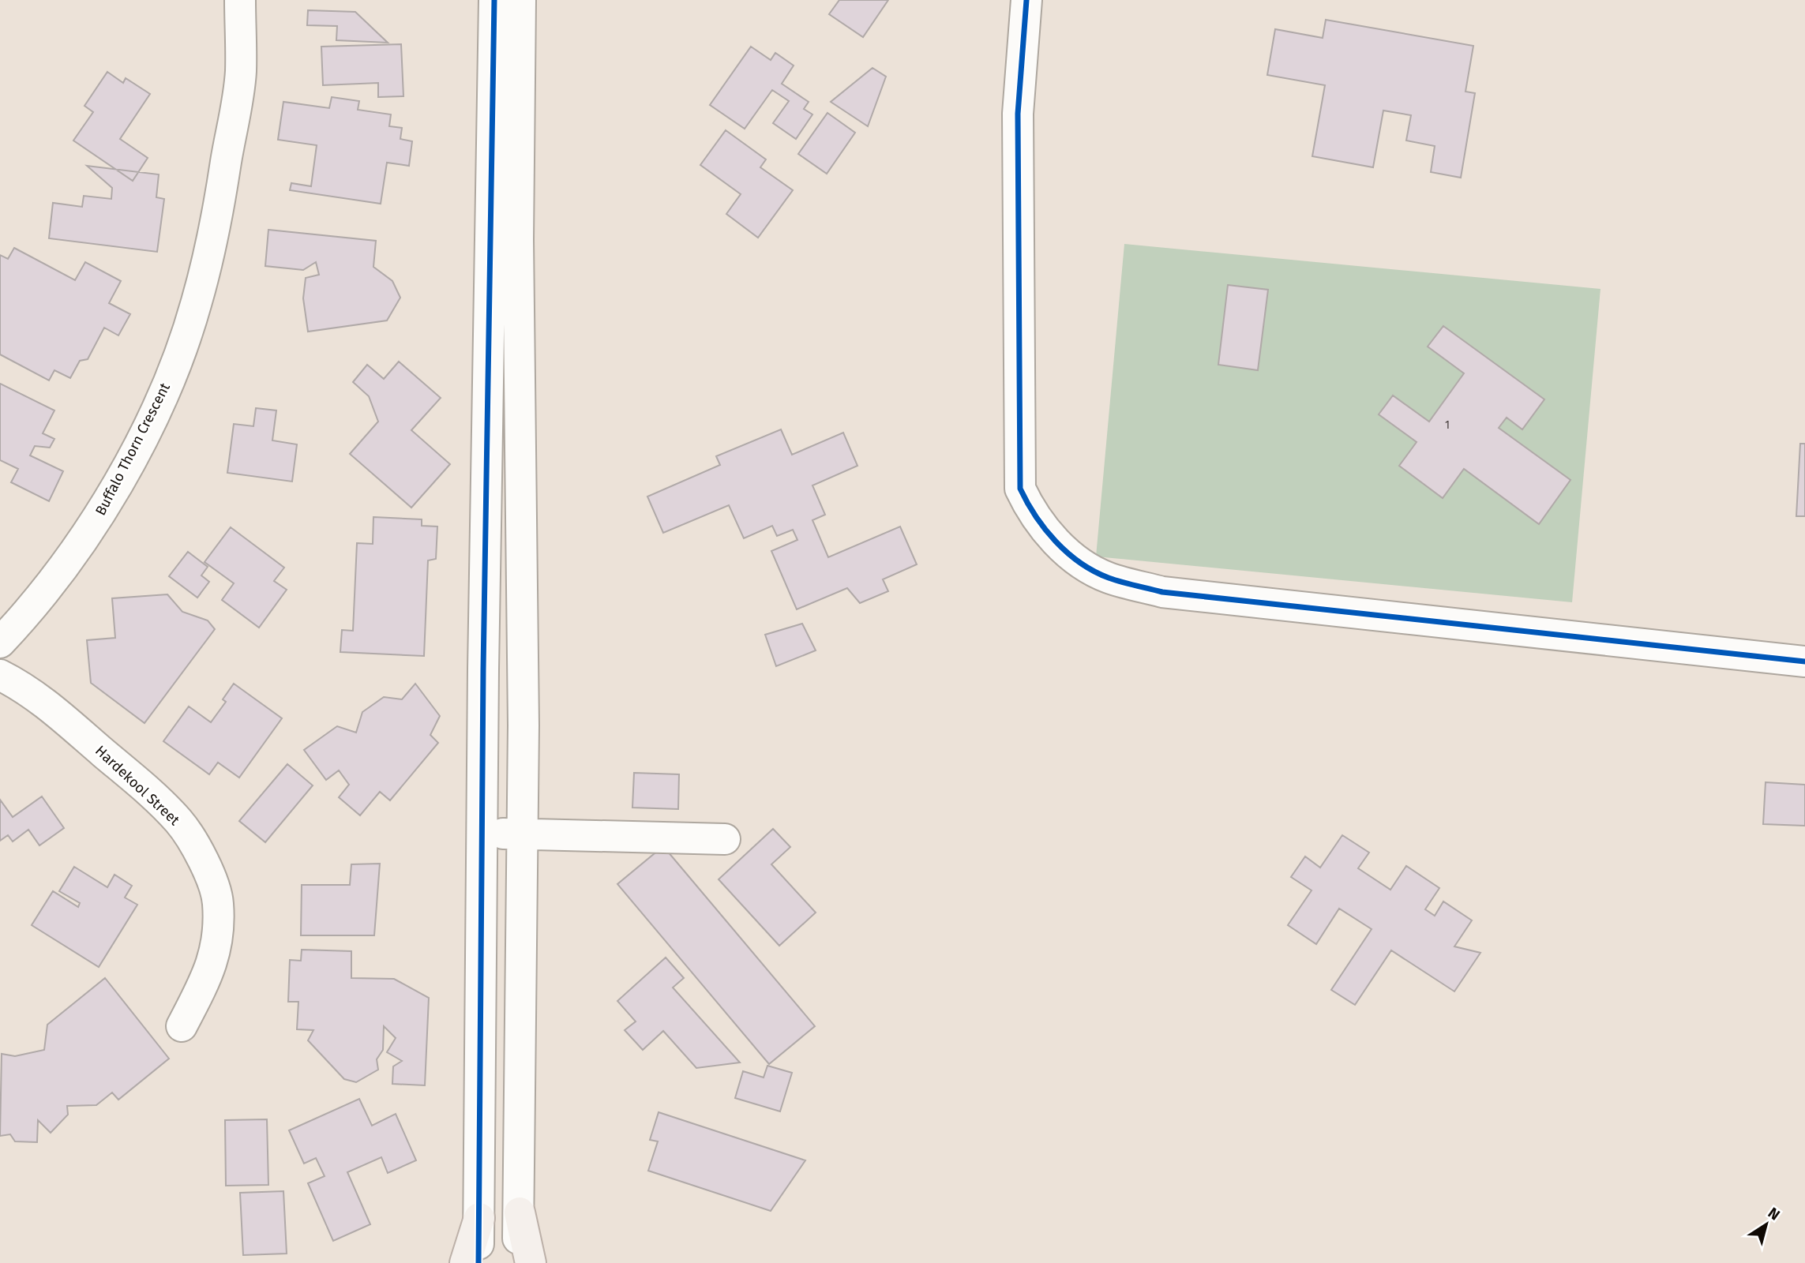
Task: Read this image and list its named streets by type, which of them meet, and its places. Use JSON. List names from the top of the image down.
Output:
{
  "streets": {
    "street": ["Buffalo Thorn Crescent", "Hardekool Street"]
  },
  "house_numbers": ["1"],
  "north": "top right"
}
